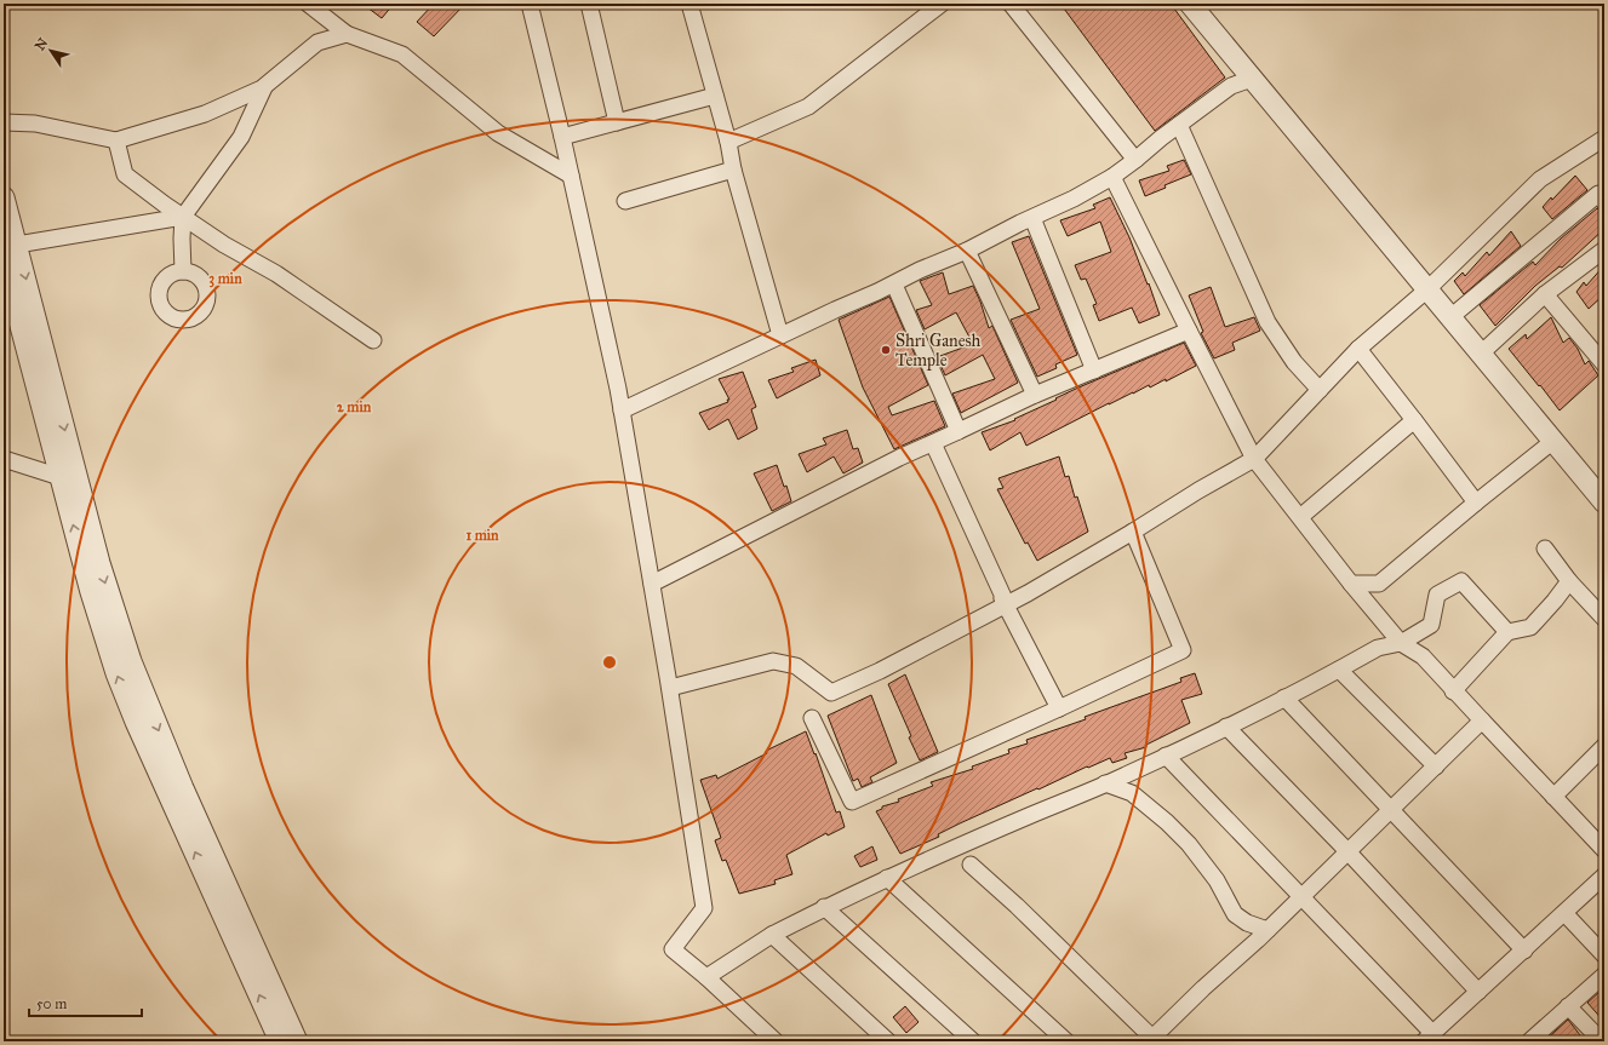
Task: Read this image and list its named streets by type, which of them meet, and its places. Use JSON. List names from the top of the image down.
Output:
{
  "places": ["Shri Ganesh Temple"],
  "scale_bar": "50 m",
  "north": "top left",
  "rings": ["3 min", "2 min", "1 min"]
}
